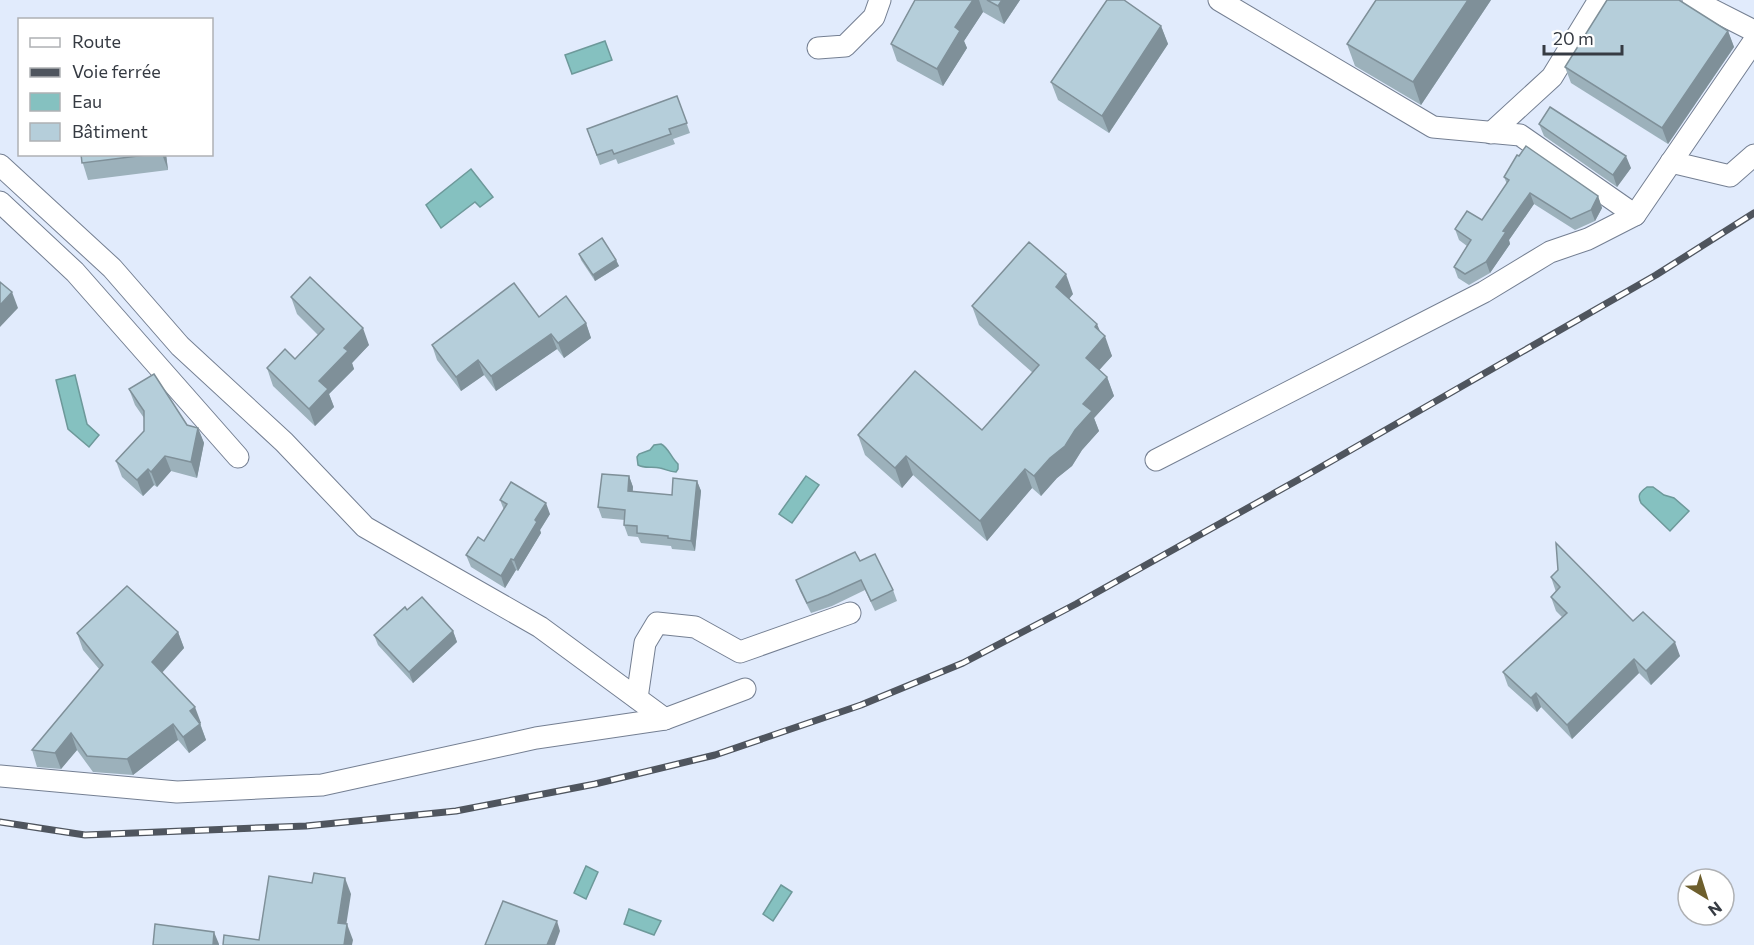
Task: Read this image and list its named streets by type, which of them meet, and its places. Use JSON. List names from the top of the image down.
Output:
{
  "legend": [
    "Route",
    "Voie ferrée",
    "Eau",
    "Bâtiment"
  ],
  "scale_bar": "20 m",
  "north": "bottom right"
}
